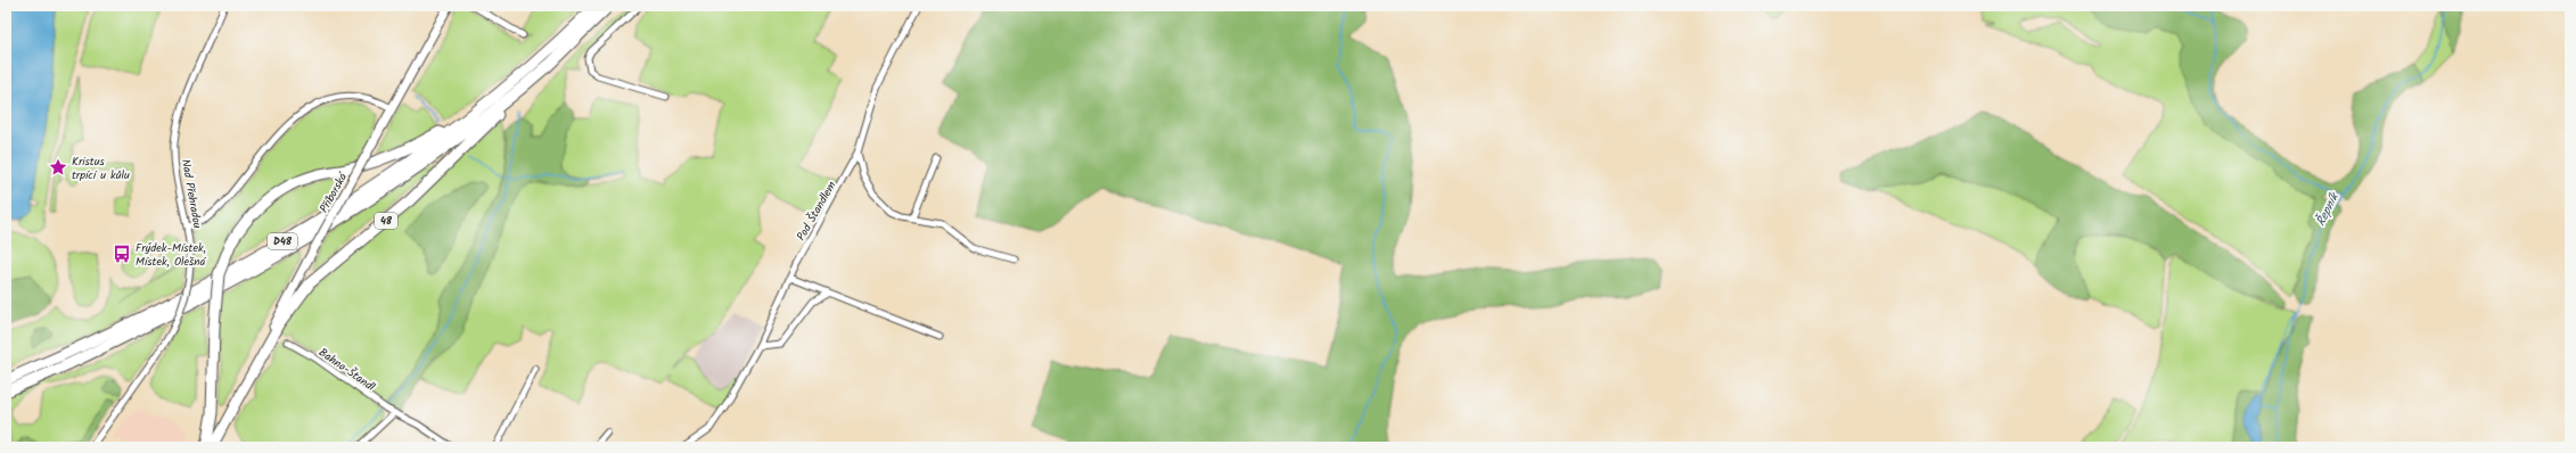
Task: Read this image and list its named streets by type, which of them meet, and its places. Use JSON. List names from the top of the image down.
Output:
{
  "streets": {
    "highway": ["48", "D48"],
    "main road": ["Příborská"],
    "street": ["Nad Přehradou", "Pod Štandlem", "Bahno-Štandl"]
  },
  "crossings": [
    ["Příborská", "48"],
    ["48", "D48"]
  ],
  "water": ["Řepník"],
  "places": {
    "place": ["Kristus trpící u kůlu"],
    "bus stop": ["Frýdek-Místek, Místek, Olešná"]
  }
}
